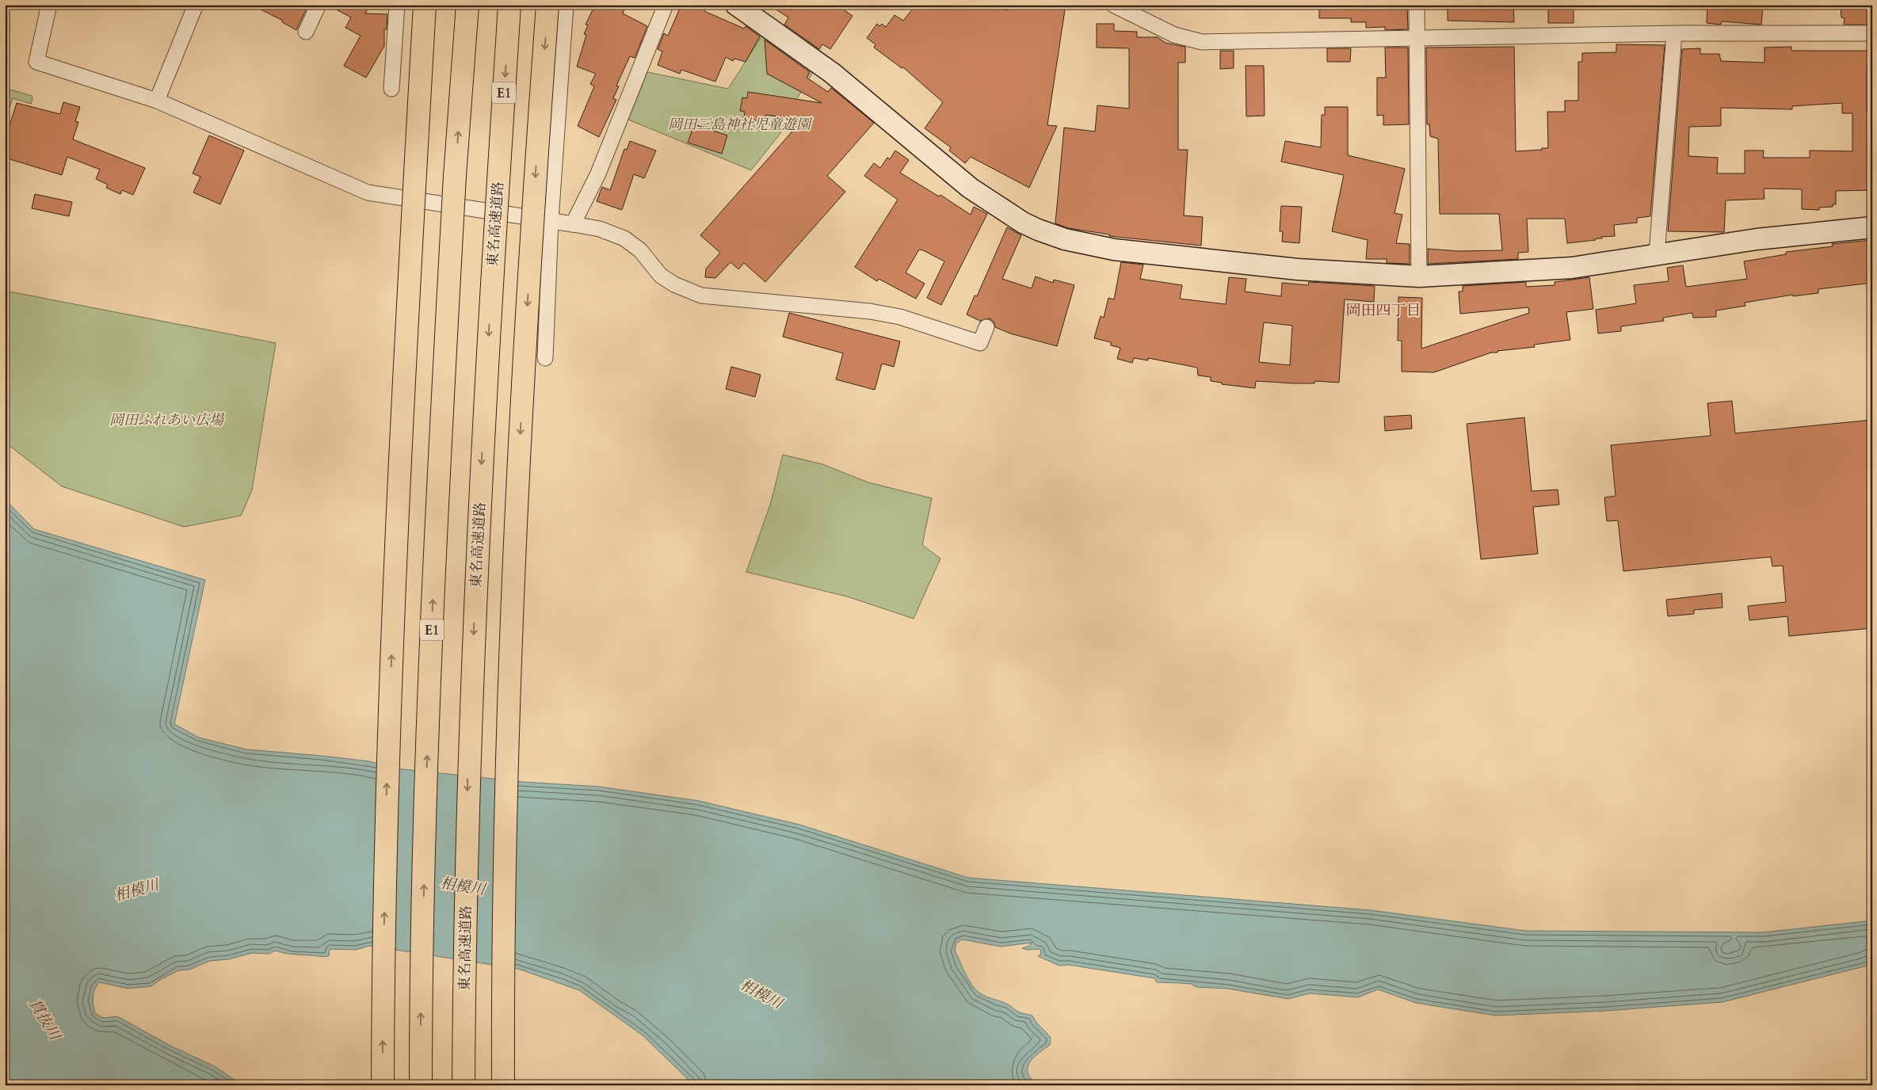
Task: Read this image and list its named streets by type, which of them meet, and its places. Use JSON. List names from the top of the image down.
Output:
{
  "streets": {
    "highway": ["E1", "東名高速道路"]
  },
  "districts": ["岡田四丁目"],
  "water": ["相模川", "貫抜川"],
  "parks": ["岡田三島神社児童遊園", "岡田ふれあい広場"]
}
